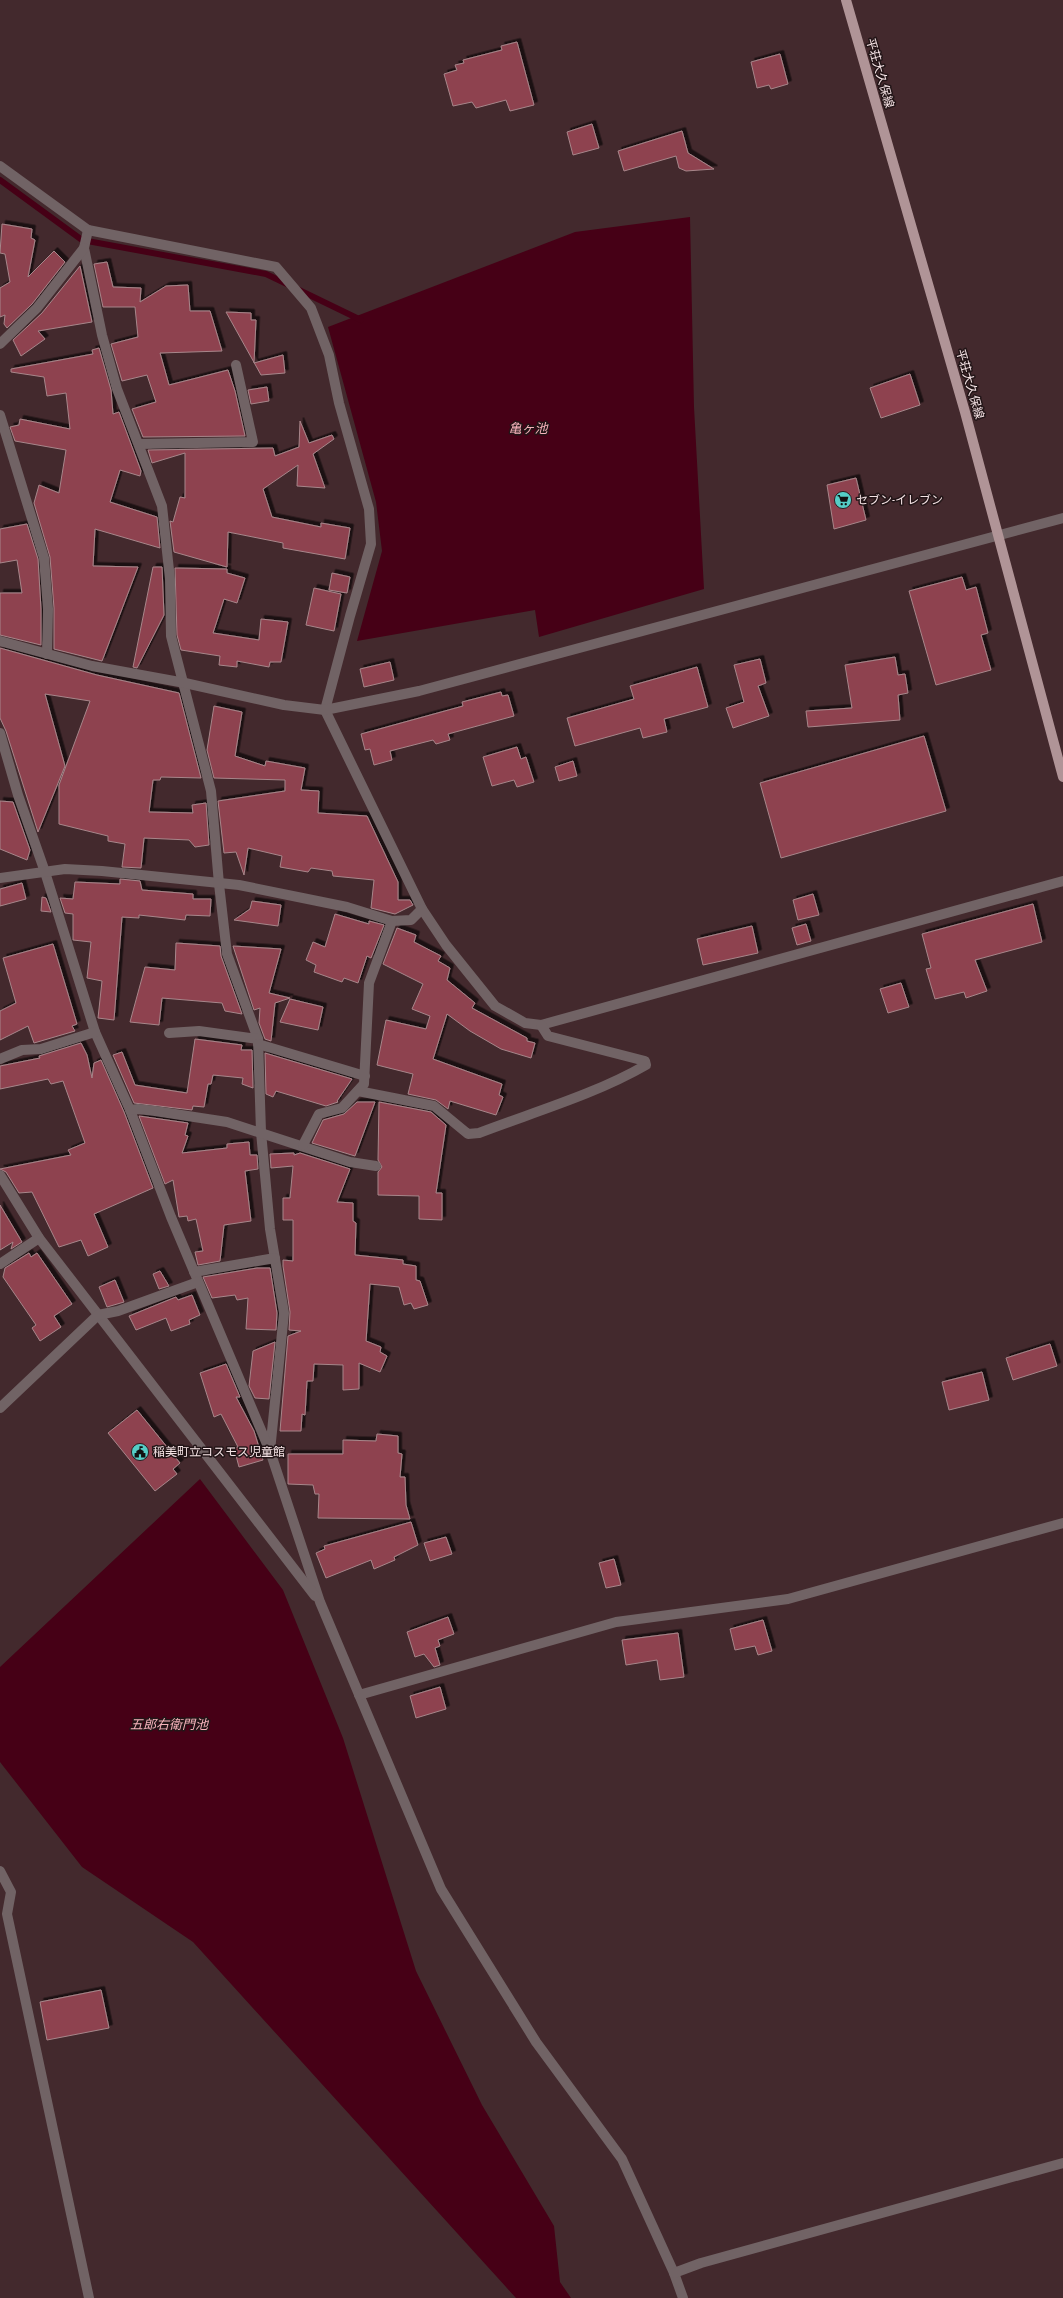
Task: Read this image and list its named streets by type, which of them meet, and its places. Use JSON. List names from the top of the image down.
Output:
{
  "streets": {
    "main road": ["平荘大久保線"]
  },
  "water": ["亀ヶ池", "五郎右衛門池"],
  "places": {
    "supermarket": ["セブン-イレブン"],
    "public building": ["稲美町立コスモス児童館"]
  }
}
